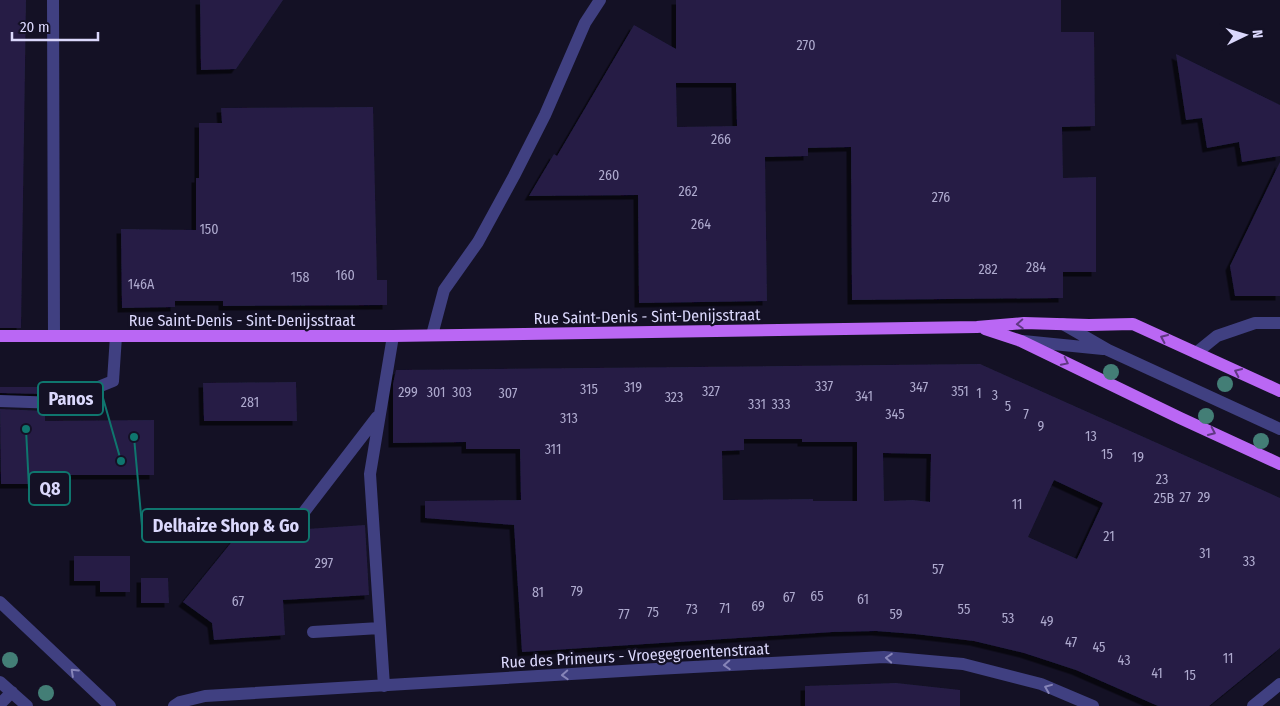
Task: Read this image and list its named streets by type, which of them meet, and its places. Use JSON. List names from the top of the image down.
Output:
{
  "streets": {
    "main road": ["Rue Saint-Denis - Sint-Denijsstraat"],
    "street": ["Rue des Primeurs - Vroegegroentenstraat"]
  },
  "one_way": ["Rue des Primeurs - Vroegegroentenstraat"],
  "places": ["Q8", "Delhaize Shop & Go", "Panos"],
  "house_numbers": [
    "270",
    "266",
    "260",
    "262",
    "276",
    "264",
    "150",
    "284",
    "282",
    "160",
    "158",
    "146A",
    "337",
    "319",
    "347",
    "315",
    "327",
    "351",
    "299",
    "301",
    "303",
    "307",
    "1",
    "3",
    "341",
    "323",
    "281",
    "331",
    "333",
    "5",
    "345",
    "7",
    "313",
    "9",
    "13",
    "311",
    "15",
    "19",
    "23",
    "27",
    "29",
    "25B",
    "11",
    "21",
    "31",
    "33",
    "297",
    "57",
    "79",
    "81",
    "65",
    "67",
    "61",
    "67",
    "69",
    "71",
    "73",
    "55",
    "75",
    "77",
    "59",
    "53",
    "49",
    "47",
    "45",
    "11",
    "43",
    "41",
    "15"
  ],
  "scale_bar": "20 m",
  "north": "right"
}
